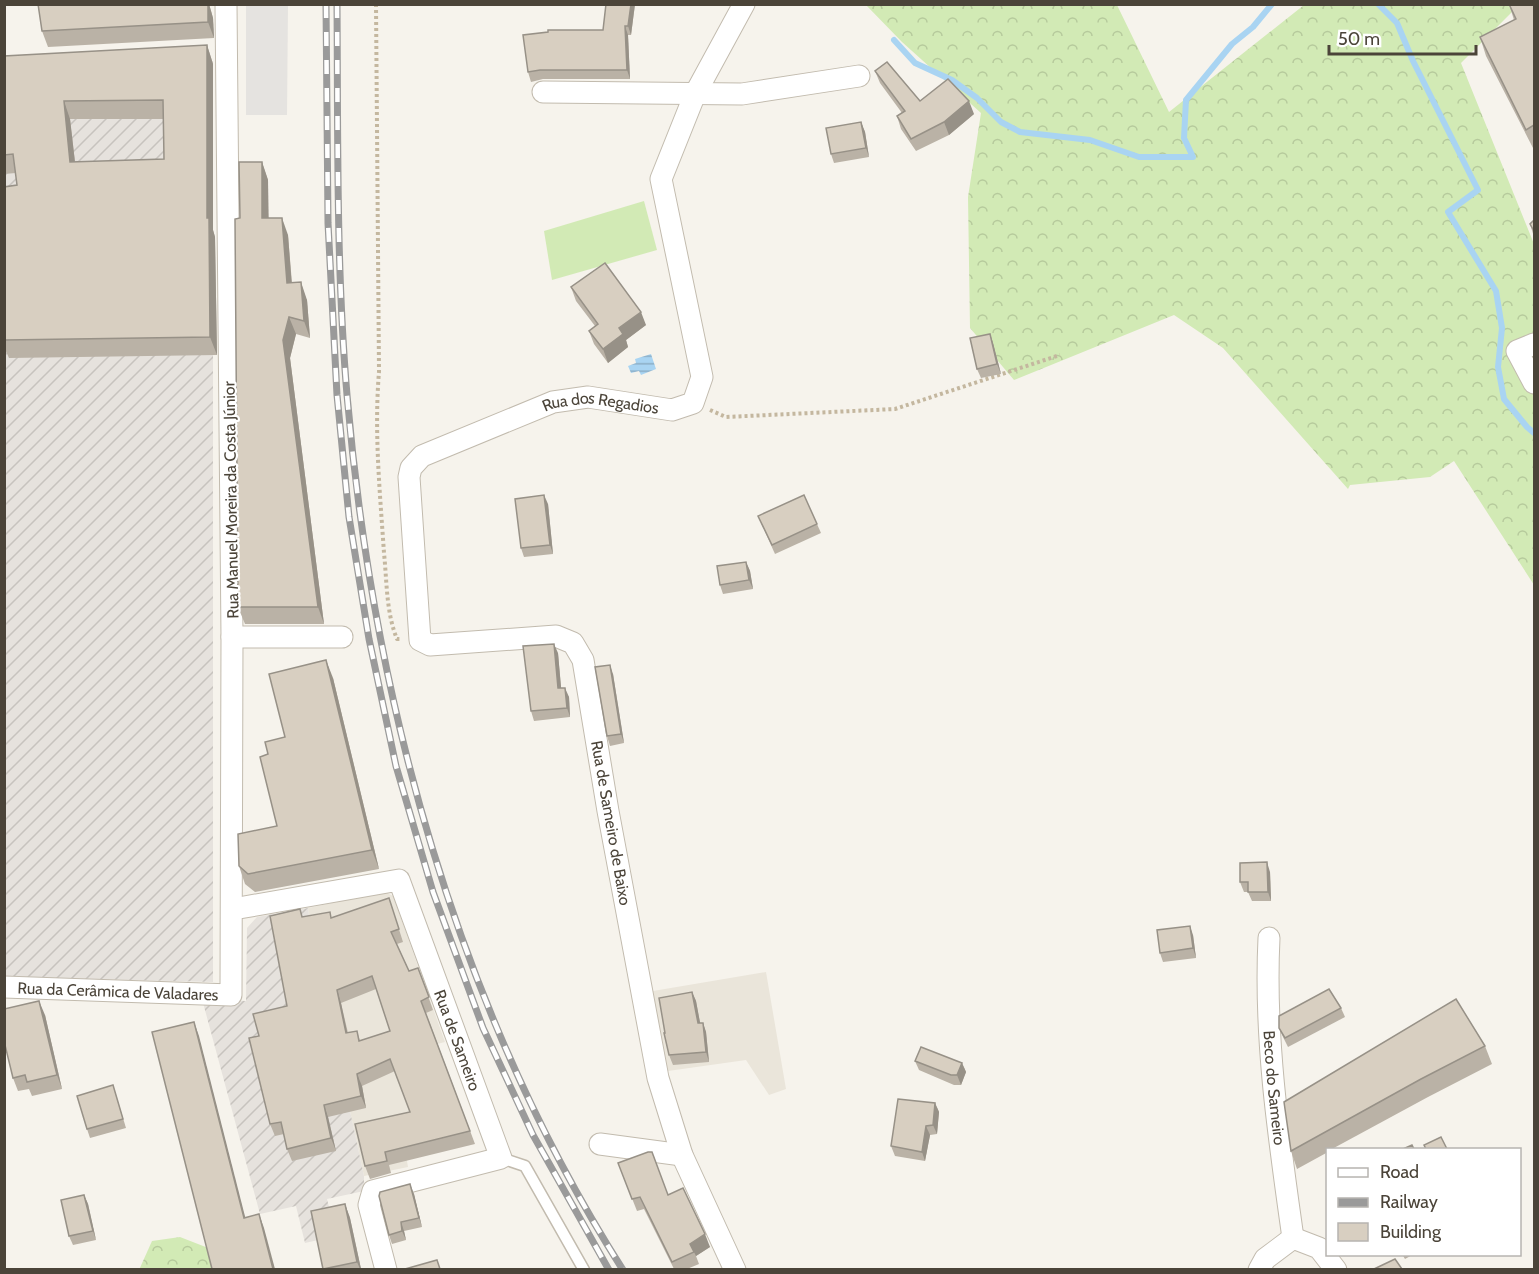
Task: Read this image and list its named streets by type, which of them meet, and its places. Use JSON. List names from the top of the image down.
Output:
{
  "streets": {
    "street": [
      "Rua dos Regadios",
      "Rua Manuel Moreira da Costa Júnior",
      "Rua de Sameiro de Baixo",
      "Rua da Cerâmica de Valadares",
      "Rua de Sameiro",
      "Beco do Sameiro"
    ]
  },
  "crossings": [
    ["Rua dos Regadios", "Rua de Sameiro de Baixo"],
    ["Rua Manuel Moreira da Costa Júnior", "Rua da Cerâmica de Valadares"],
    ["Rua Manuel Moreira da Costa Júnior", "Rua de Sameiro"]
  ],
  "legend": ["Road", "Railway", "Building"],
  "scale_bar": "50 m"
}
